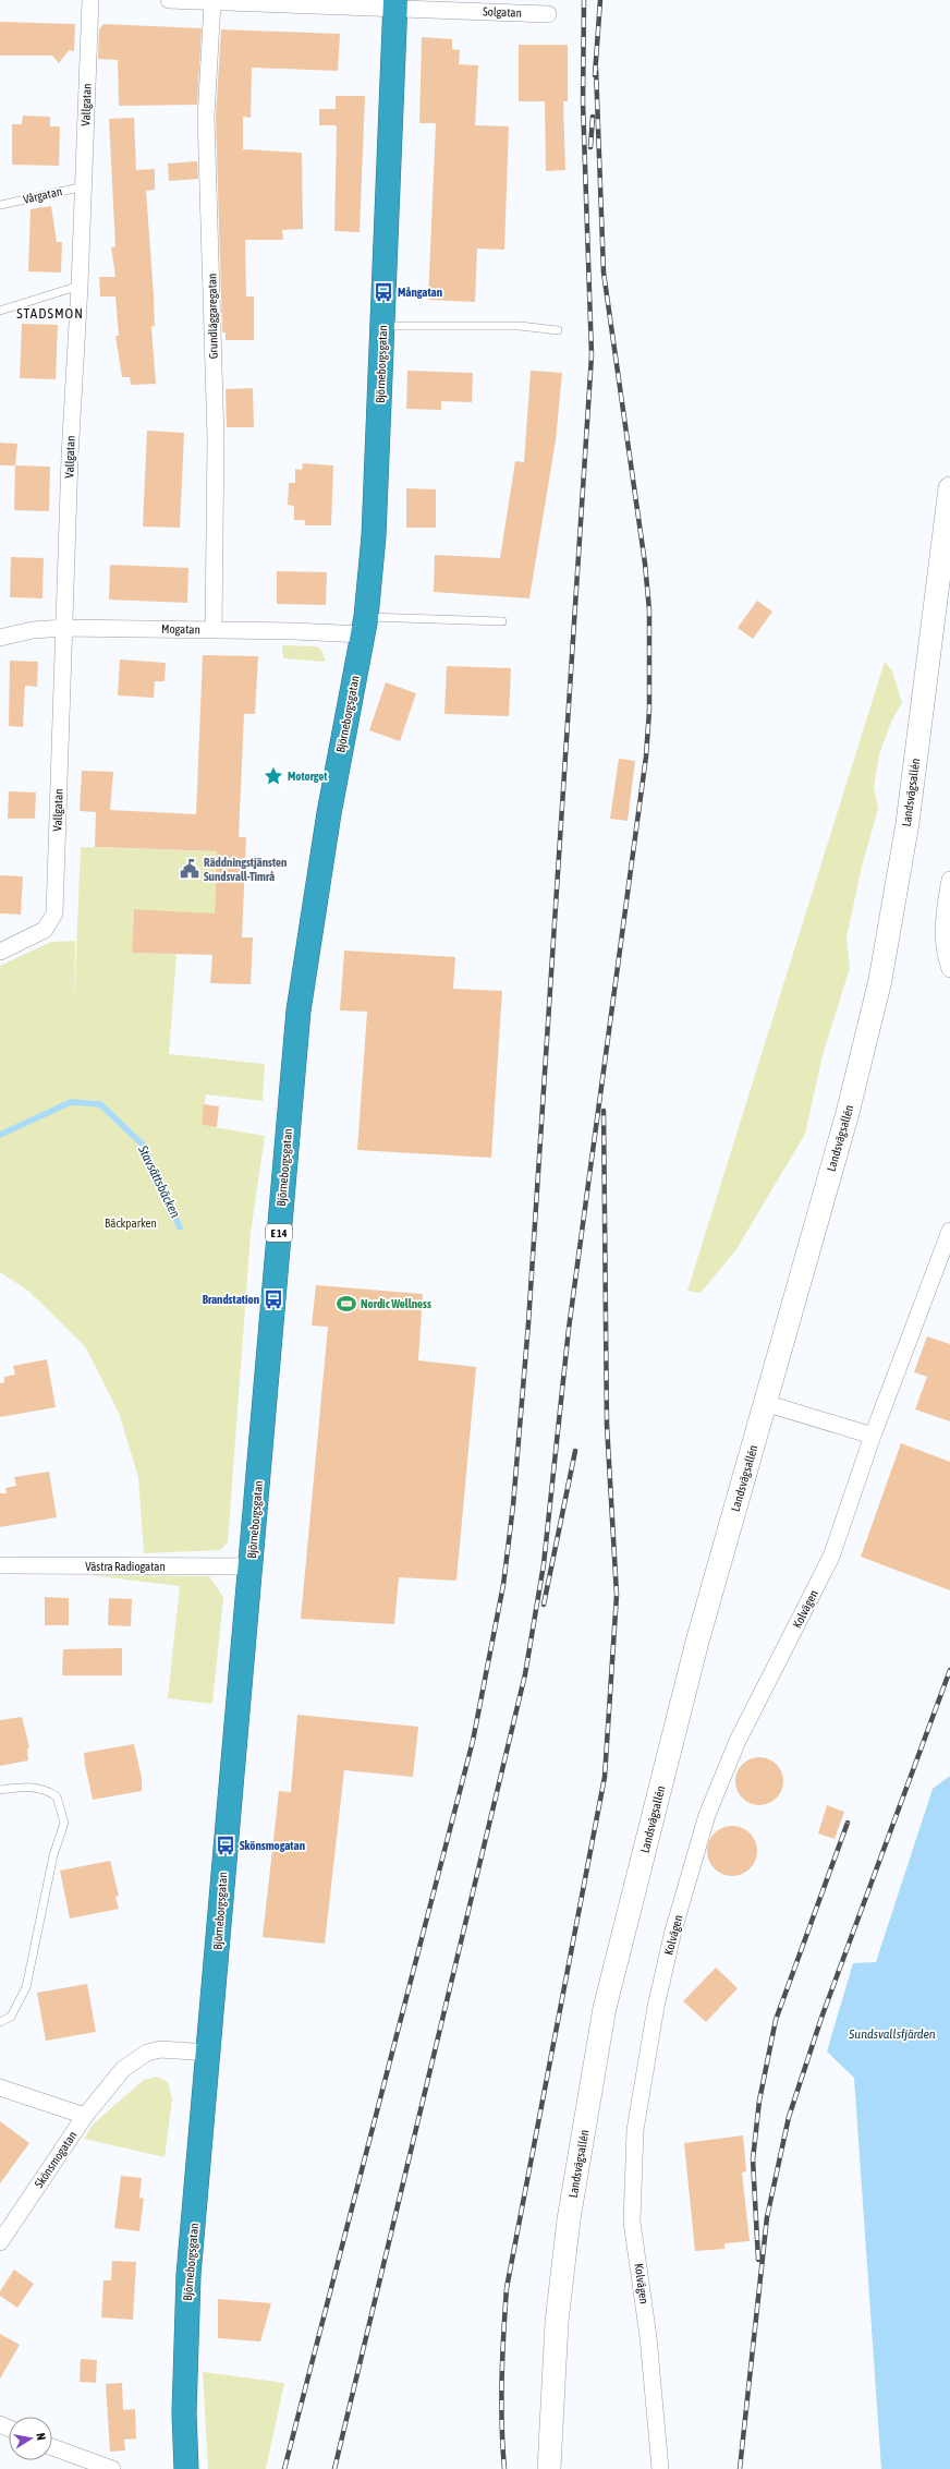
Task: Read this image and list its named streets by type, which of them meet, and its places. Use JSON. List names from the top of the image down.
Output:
{
  "streets": {
    "highway": ["Björneborgsgatan", "E 14"],
    "main road": ["Landsvägsallén"],
    "street": [
      "Solgatan",
      "Vallgatan",
      "Grundläggaregatan",
      "Mogatan",
      "Västra Radiogatan",
      "Kolvägen",
      "Skönsmogatan"
    ],
    "lane": ["Vårgatan"]
  },
  "crossings": [
    ["Solgatan", "Grundläggaregatan"],
    ["Solgatan", "Björneborgsgatan"],
    ["Vallgatan", "Vårgatan"],
    ["Vallgatan", "Mogatan"],
    ["Grundläggaregatan", "Mogatan"],
    ["Björneborgsgatan", "Mogatan"],
    ["Björneborgsgatan", "Västra Radiogatan"],
    ["Björneborgsgatan", "Skönsmogatan"]
  ],
  "districts": ["STADSMON"],
  "water": ["Stavsättsbäcken", "Sundsvallsfjärden"],
  "parks": ["Bäckparken"],
  "places": {
    "bus stop": ["Mångatan", "Brandstation", "Skönsmogatan"],
    "place": ["Motorget"],
    "public building": ["Räddningstjänsten Sundsvall-Timrå"],
    "sports": ["Nordic Wellness"]
  },
  "north": "right"
}
